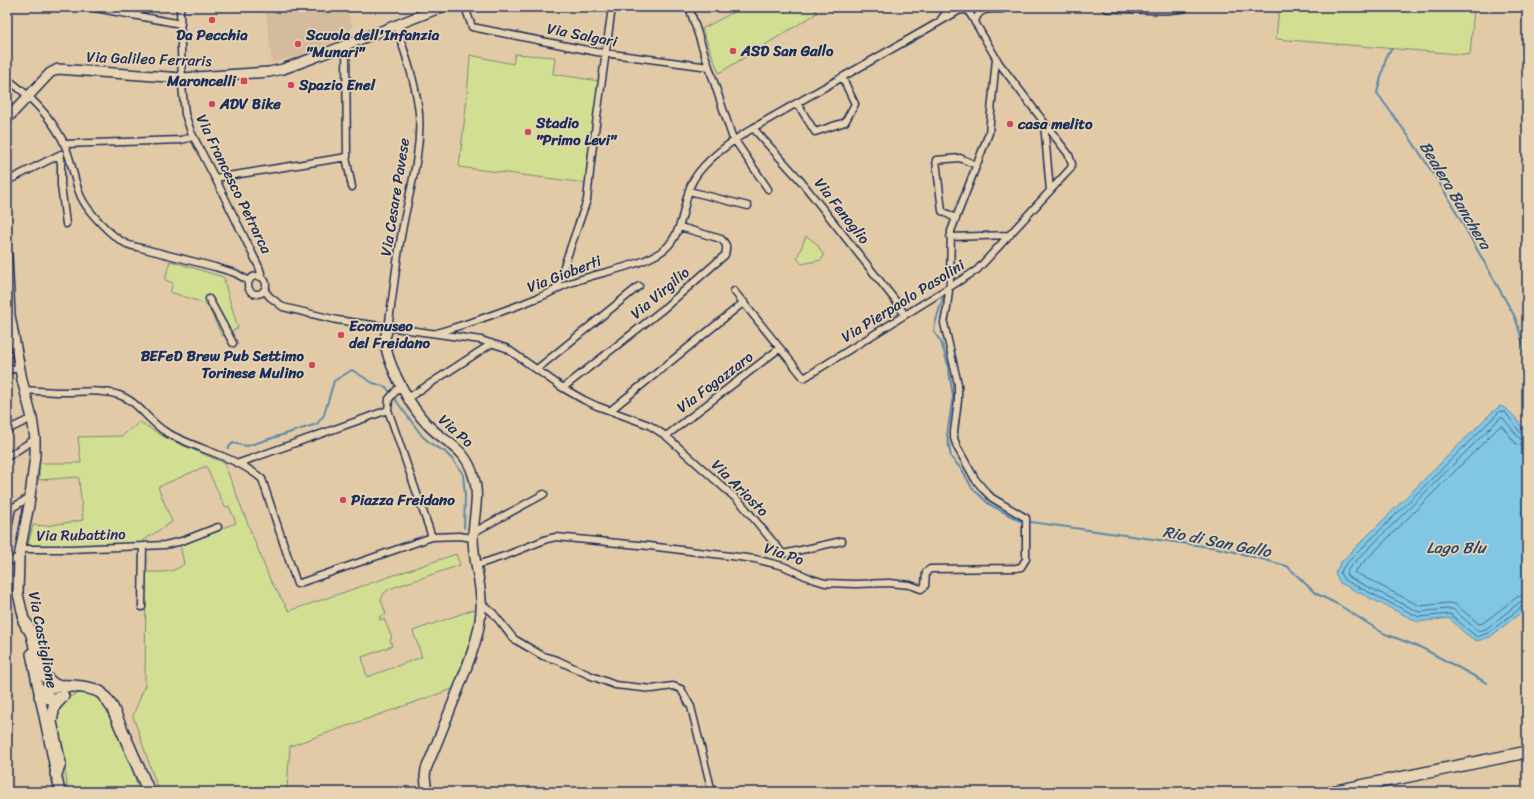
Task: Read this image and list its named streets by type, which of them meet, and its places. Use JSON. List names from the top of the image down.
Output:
{
  "streets": {
    "main road": ["Via Galileo Ferraris", "Via Po", "Via Castiglione"],
    "street": [
      "Via Salgari",
      "Via Francesco Petrarca",
      "Via Cesare Pavese",
      "Via Fenoglio",
      "Via Gioberti",
      "Via Virgilio",
      "Via Pierpaolo Pasolini",
      "Via Fogazzaro",
      "Via Ariosto",
      "Via Rubattino"
    ]
  },
  "crossings": [
    ["Via Galileo Ferraris", "Via Francesco Petrarca"],
    ["Via Galileo Ferraris", "Via Cesare Pavese"],
    ["Via Cesare Pavese", "Via Po"],
    ["Via Fenoglio", "Via Gioberti"],
    ["Via Fenoglio", "Via Pierpaolo Pasolini"],
    ["Via Gioberti", "Via Virgilio"],
    ["Via Pierpaolo Pasolini", "Via Fogazzaro"],
    ["Via Pierpaolo Pasolini", "Via Po"],
    ["Via Fogazzaro", "Via Ariosto"],
    ["Via Rubattino", "Via Castiglione"]
  ],
  "water": ["Bealera Banchera", "Rio di San Gallo", "Lago Blu"],
  "places": {
    "other": [
      "Da Pecchia",
      "Scuola dell'Infanzia \"Munari\"",
      "ASD San Gallo",
      "Spazio Enel",
      "ADV Bike",
      "casa melito",
      "Stadio \"Primo Levi\"",
      "Ecomuseo del Freidano",
      "BEFeD Brew Pub Settimo Torinese Mulino",
      "Piazza Freidano"
    ],
    "transit": ["Maroncelli"]
  }
}
